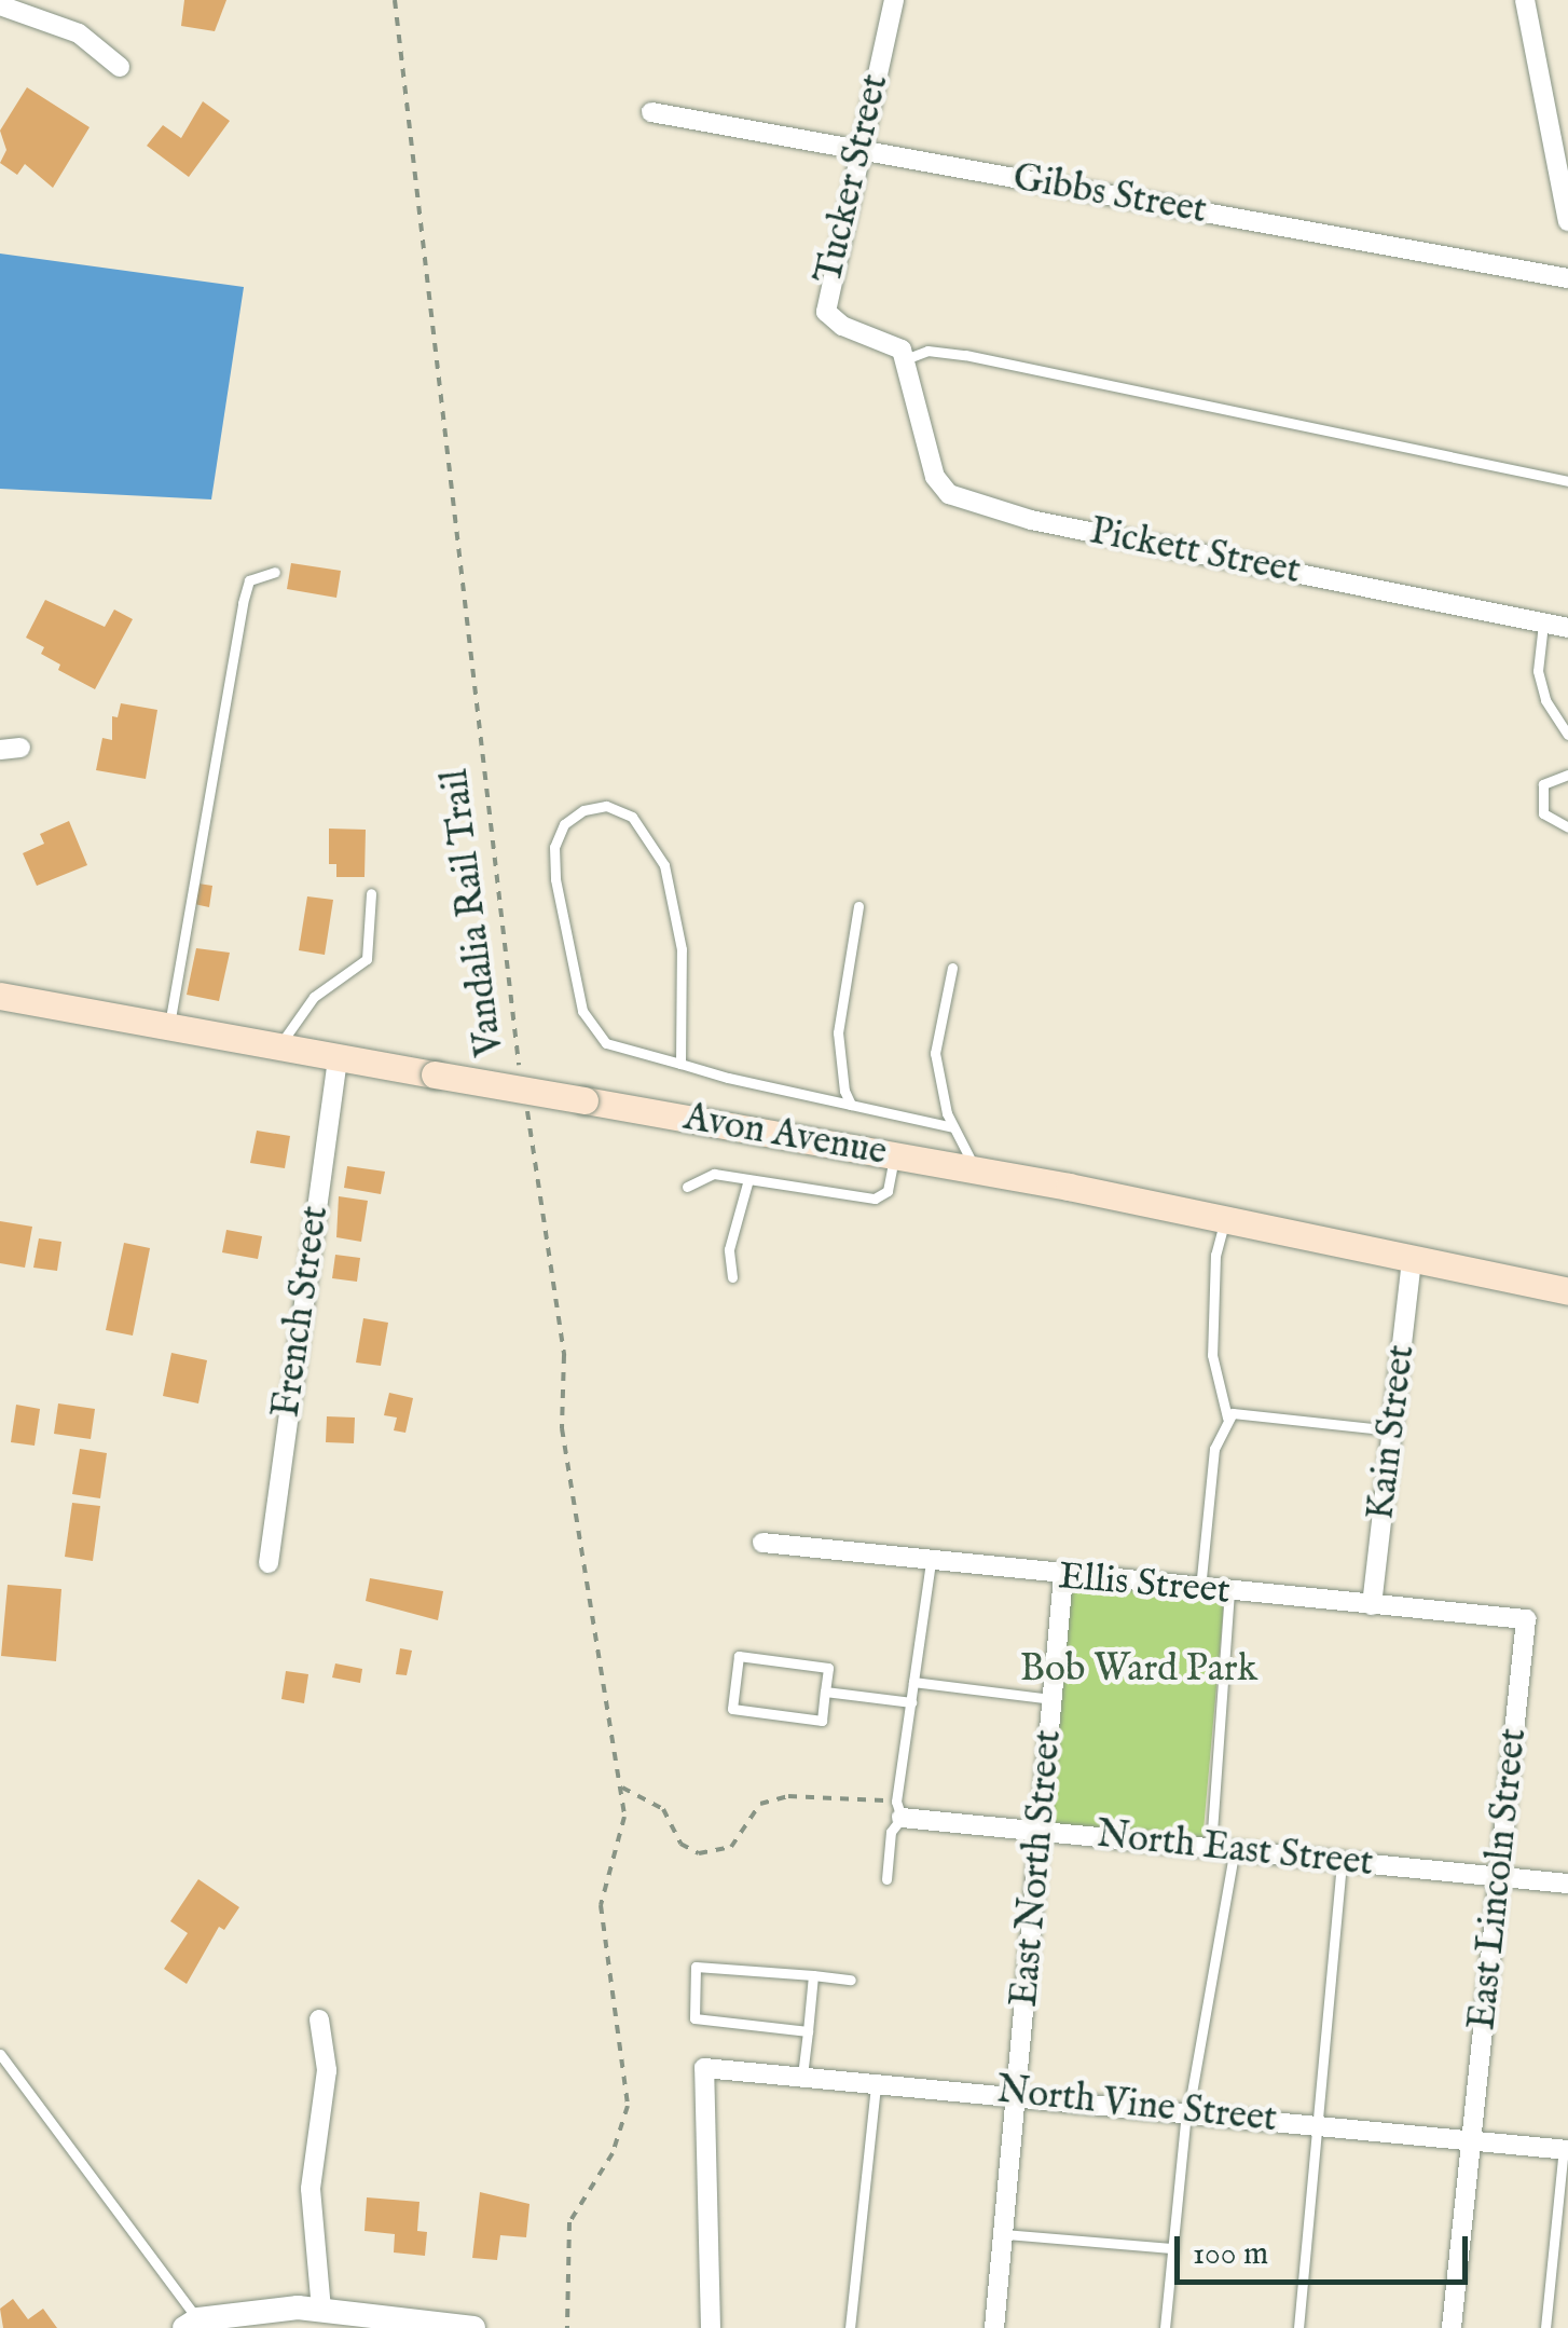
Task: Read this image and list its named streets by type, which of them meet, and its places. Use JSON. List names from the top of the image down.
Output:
{
  "streets": {
    "main road": ["Avon Avenue"],
    "street": [
      "Tucker Street",
      "Gibbs Street",
      "Pickett Street",
      "French Street",
      "Kain Street",
      "Ellis Street",
      "North East Street",
      "East North Street",
      "East Lincoln Street",
      "North Vine Street"
    ],
    "path": ["Vandalia Rail Trail"]
  },
  "crossings": [
    ["Tucker Street", "Gibbs Street"],
    ["Tucker Street", "Pickett Street"],
    ["Avon Avenue", "French Street"],
    ["Avon Avenue", "Kain Street"],
    ["Kain Street", "Ellis Street"],
    ["Ellis Street", "East North Street"],
    ["Ellis Street", "East Lincoln Street"],
    ["North East Street", "East North Street"],
    ["North East Street", "East Lincoln Street"],
    ["East North Street", "North Vine Street"],
    ["East Lincoln Street", "North Vine Street"]
  ],
  "parks": ["Bob Ward Park"],
  "scale_bar": "100 m"
}
